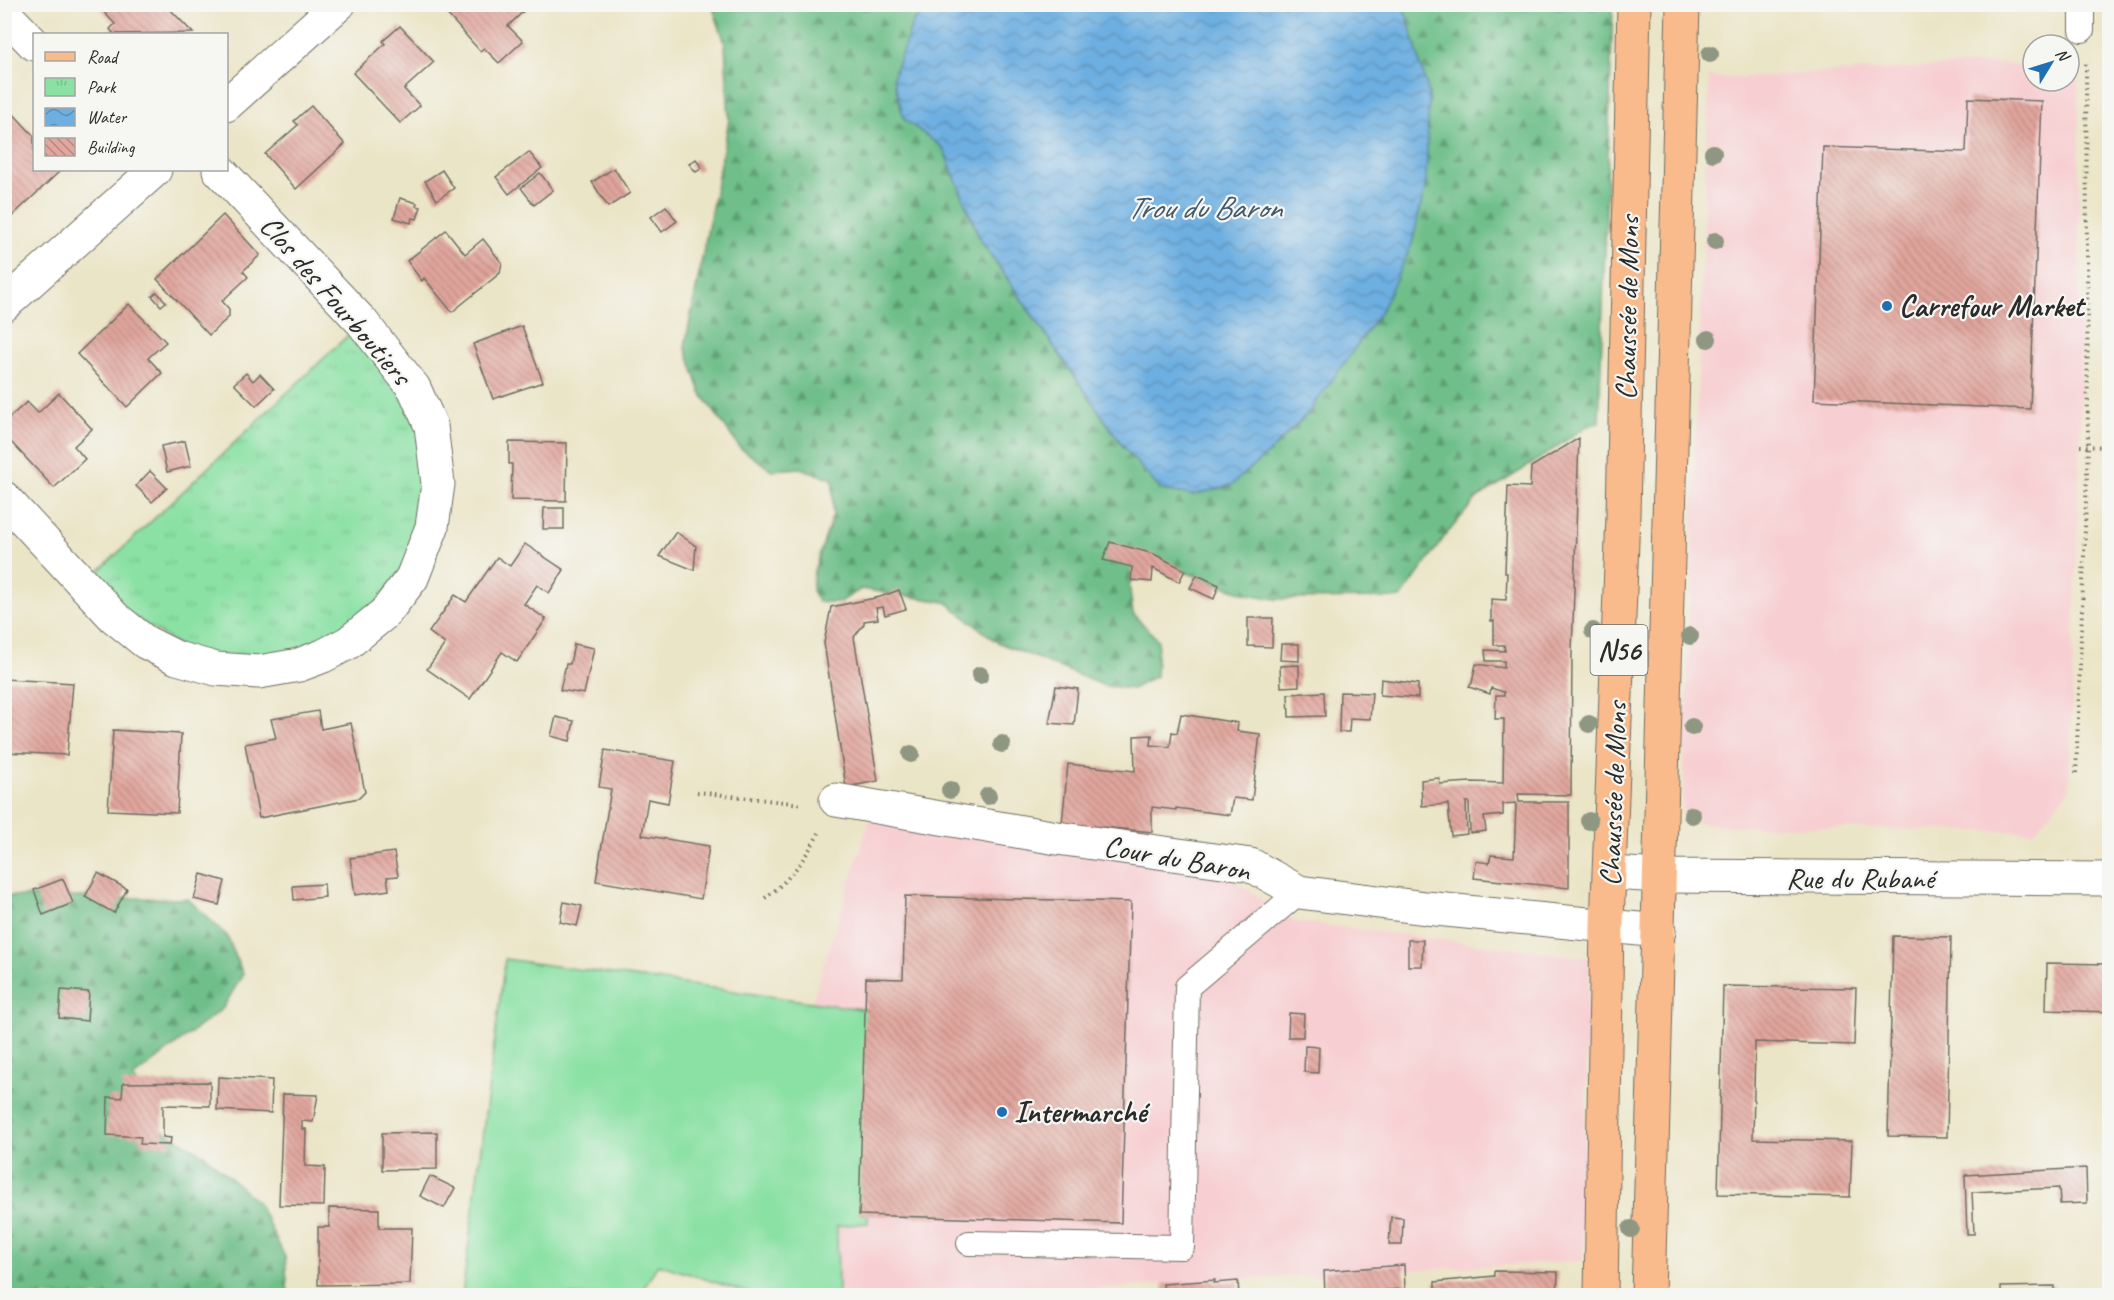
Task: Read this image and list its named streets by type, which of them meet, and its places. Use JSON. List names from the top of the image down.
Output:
{
  "streets": {
    "main road": ["Chaussée de Mons", "N56"],
    "street": ["Clos des Fourboutiers", "Cour du Baron", "Rue du Rubané"]
  },
  "crossings": [
    ["Chaussée de Mons", "Cour du Baron"],
    ["Chaussée de Mons", "Rue du Rubané"]
  ],
  "water": ["Trou du Baron"],
  "places": ["Carrefour Market", "Intermarché"],
  "legend": [
    "Road",
    "Park",
    "Water",
    "Building"
  ],
  "north": "top right"
}
